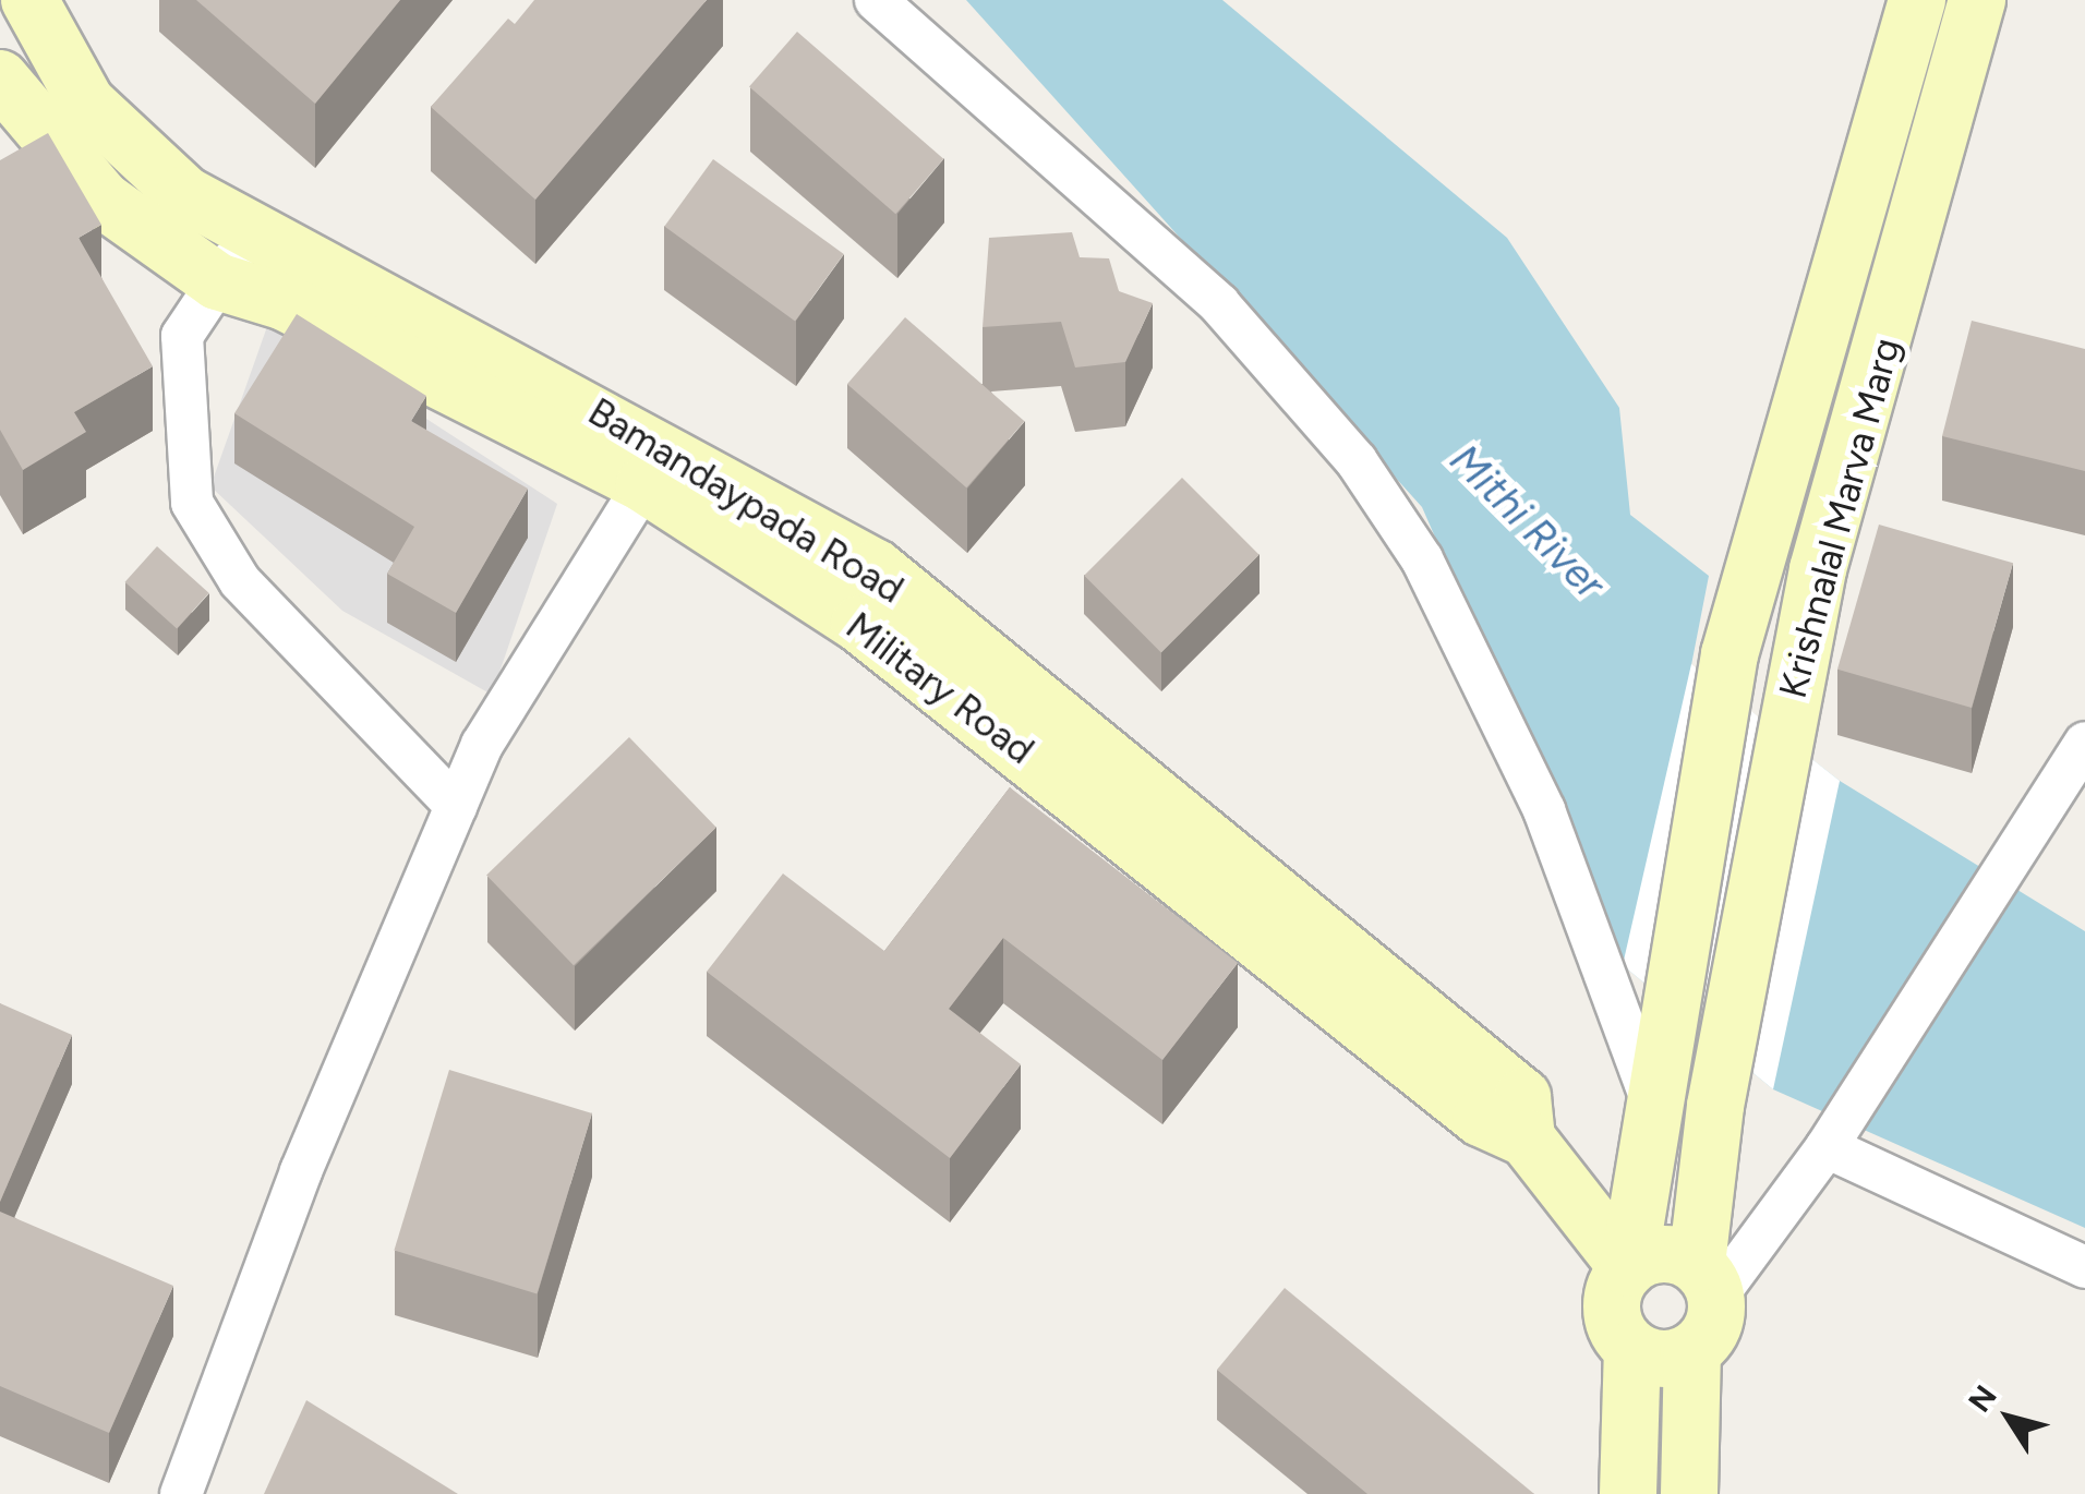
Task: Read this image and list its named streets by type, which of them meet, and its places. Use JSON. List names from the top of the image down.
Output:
{
  "streets": {
    "street": ["Bamandaypada Road", "Krishnalal Marva Marg", "Military Road"]
  },
  "crossings": [
    ["Bamandaypada Road", "Military Road"],
    ["Krishnalal Marva Marg", "Military Road"]
  ],
  "water": ["Mithi River"],
  "north": "top left"
}
